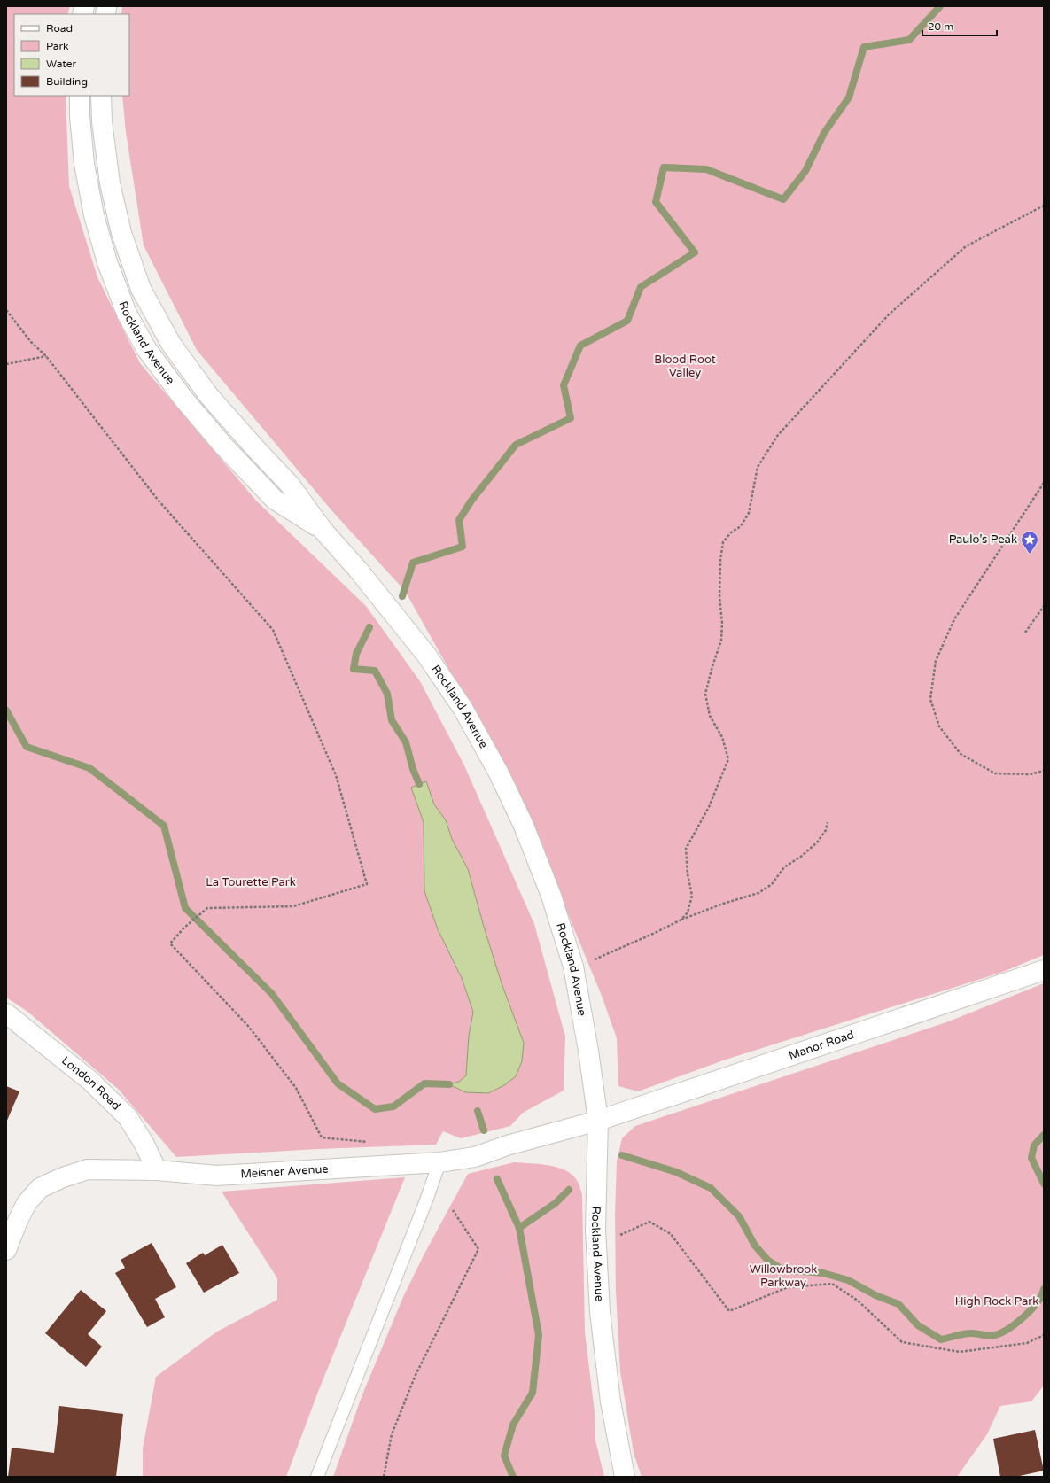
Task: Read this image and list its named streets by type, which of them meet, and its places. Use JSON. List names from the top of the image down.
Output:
{
  "streets": {
    "street": [
      "Rockland Avenue",
      "Manor Road",
      "London Road",
      "Meisner Avenue"
    ]
  },
  "crossings": [
    ["Rockland Avenue", "Manor Road"],
    ["Rockland Avenue", "Meisner Avenue"],
    ["Manor Road", "Meisner Avenue"],
    ["London Road", "Meisner Avenue"]
  ],
  "parks": [
    "Blood Root Valley",
    "La Tourette Park",
    "Willowbrook Parkway",
    "High Rock Park"
  ],
  "places": {
    "place": ["Paulo’s Peak"]
  },
  "legend": [
    "Road",
    "Park",
    "Water",
    "Building"
  ],
  "scale_bar": "20 m"
}
